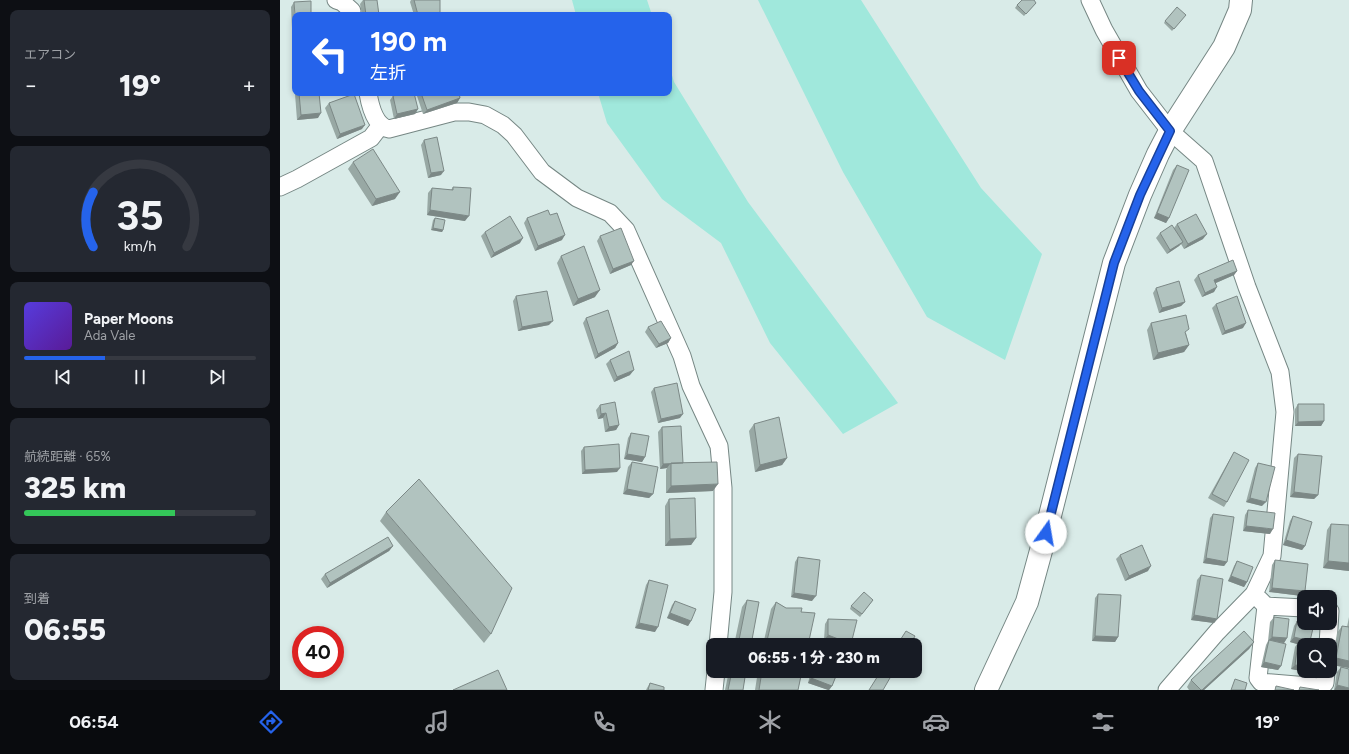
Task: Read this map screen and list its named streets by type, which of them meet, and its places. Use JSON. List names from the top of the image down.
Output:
{
  "page": {
    "tile": [
      "エアコン",
      ["航続距離 · 65%", "325 km"],
      ["到着", "06:55"]
    ],
    "turn": ["190 m", "左折"],
    "heat": ["−", "19°", "+"],
    "song": ["Paper Moons", "Ada Vale"],
    "limit": "40",
    "trip": "06:55 · 1 分 · 230 m",
    "tabs": ["06:54", "19°"],
    "gauge": ["35", "km/h"]
  }
}
